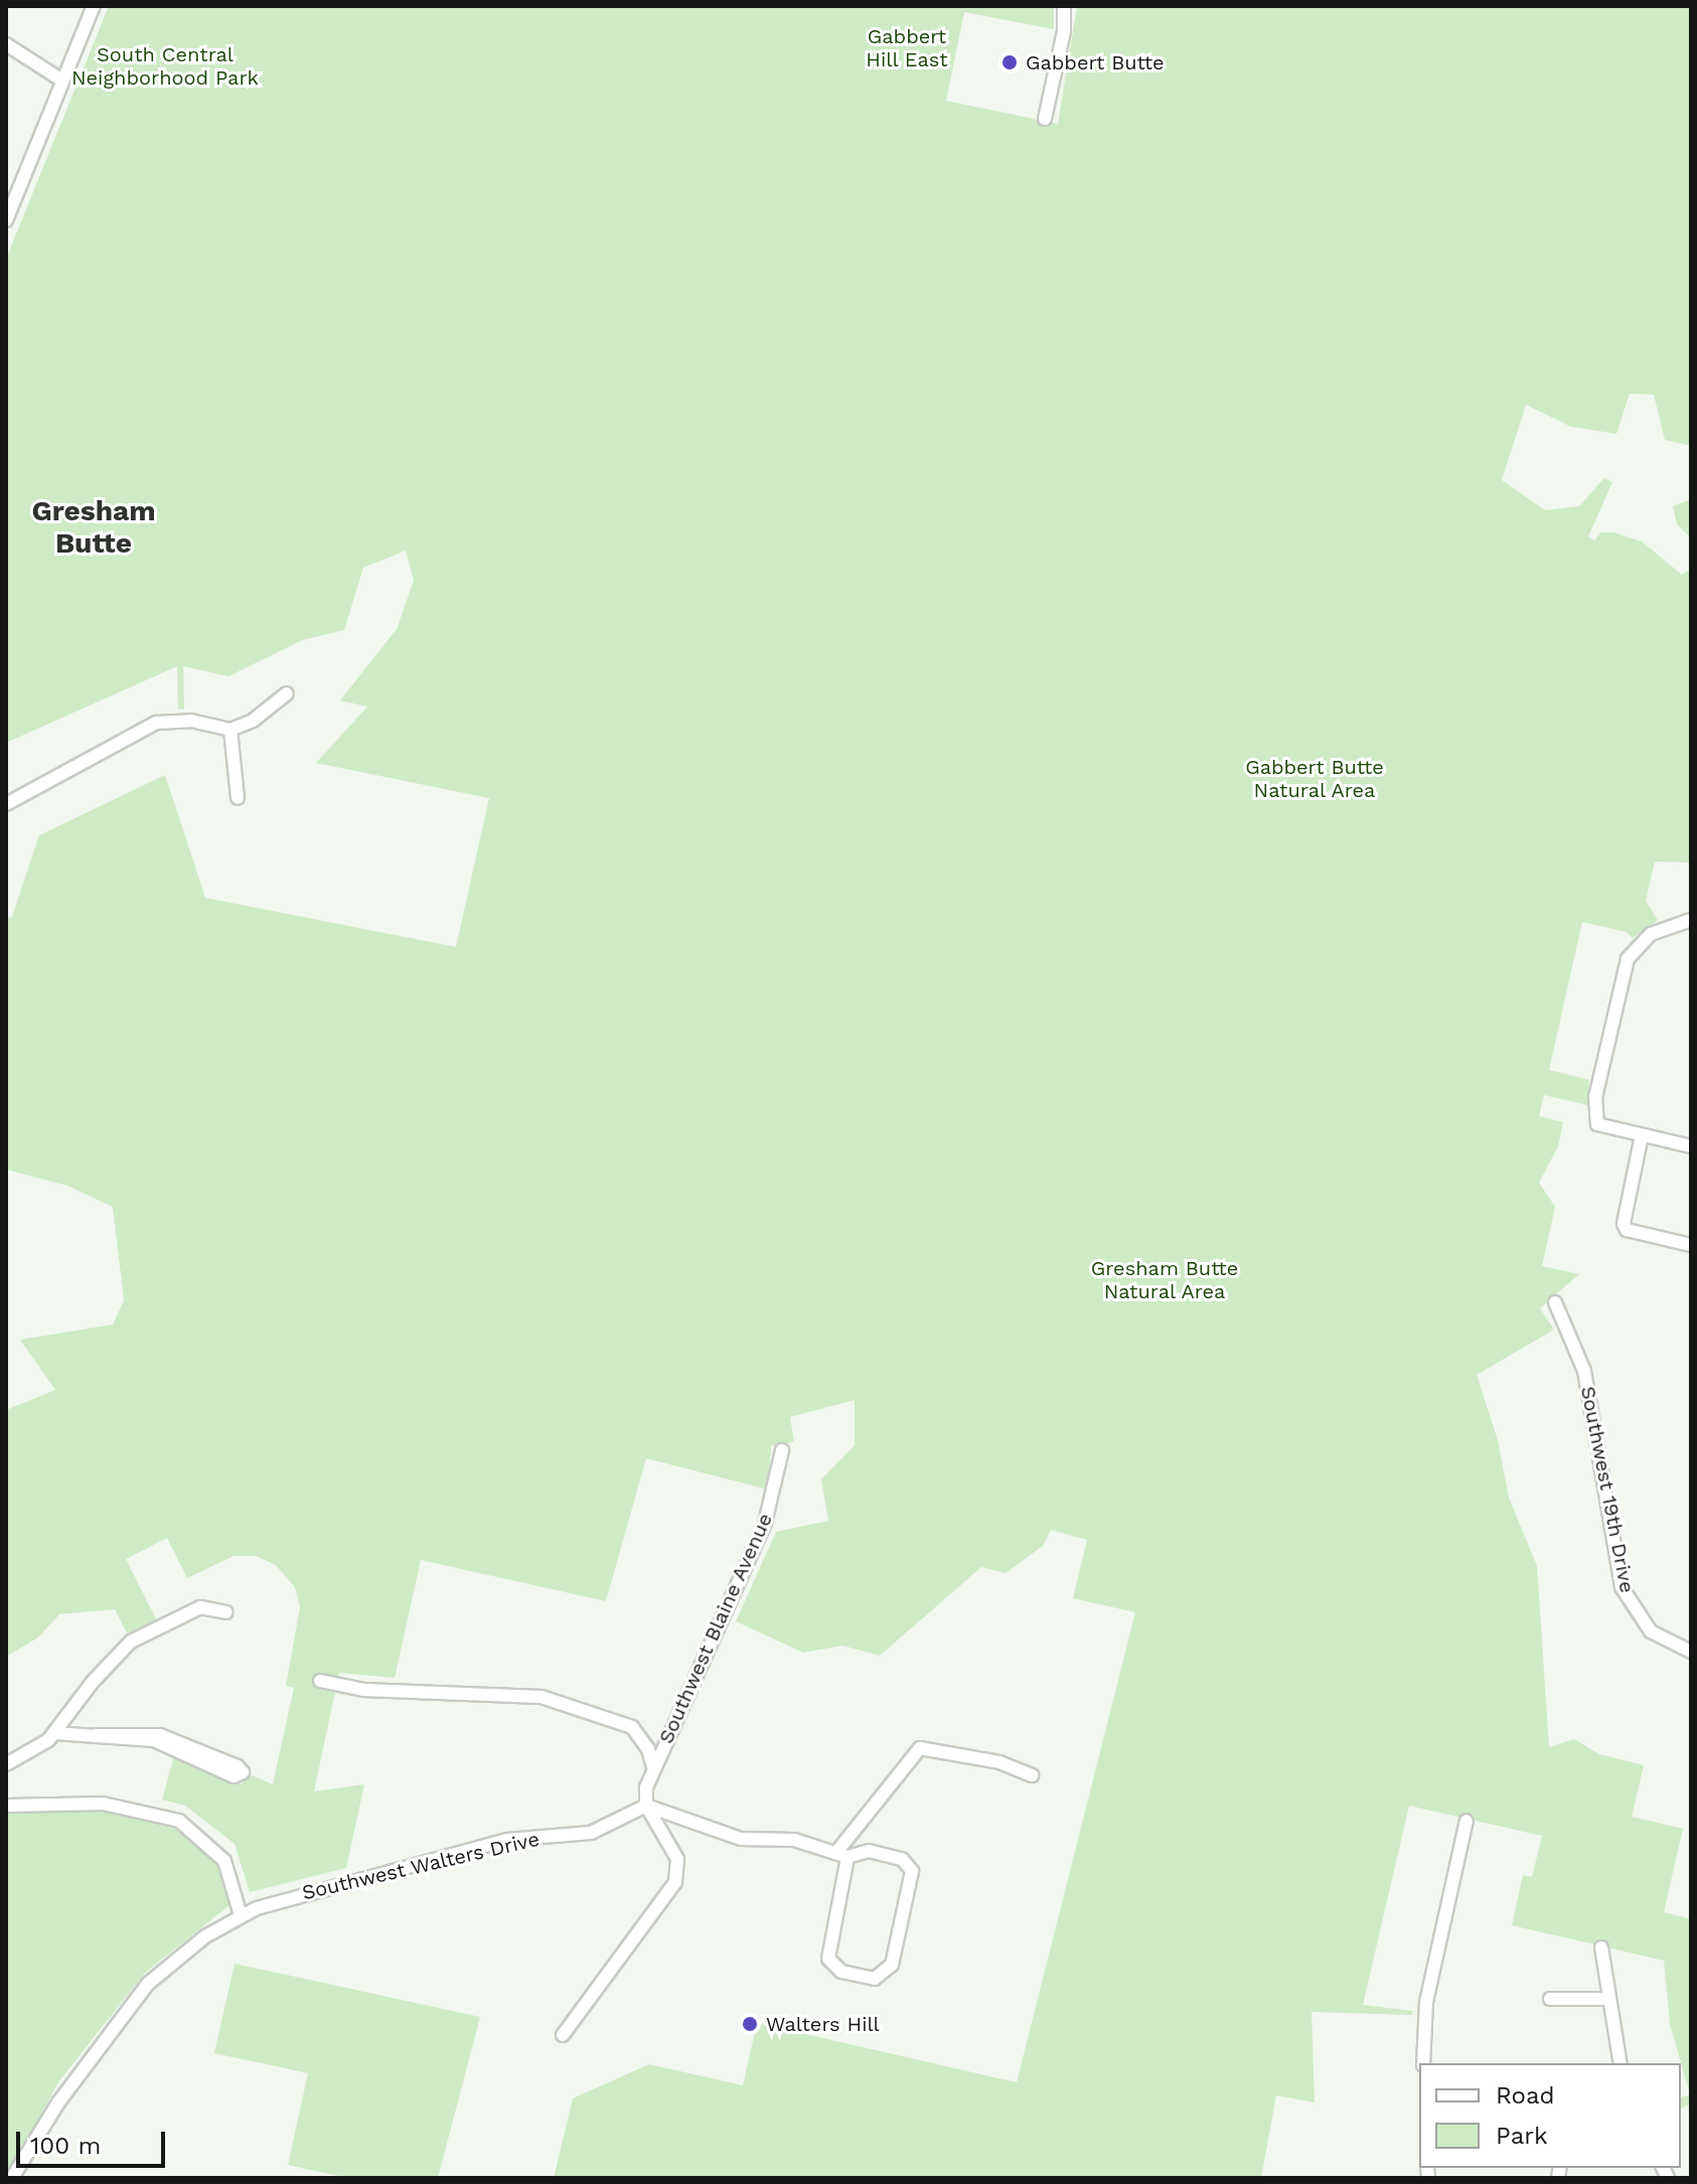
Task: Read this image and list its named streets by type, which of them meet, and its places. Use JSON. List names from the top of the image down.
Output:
{
  "streets": {
    "street": ["Southwest 19th Drive", "Southwest Blaine Avenue", "Southwest Walters Drive"]
  },
  "crossings": [
    ["Southwest Blaine Avenue", "Southwest Walters Drive"]
  ],
  "districts": ["Gresham Butte"],
  "parks": [
    "Gabbert Hill East",
    "South Central Neighborhood Park",
    "Gabbert Butte Natural Area",
    "Gresham Butte Natural Area"
  ],
  "places": ["Gabbert Butte", "Walters Hill"],
  "legend": ["Road", "Park"],
  "scale_bar": "100 m"
}
